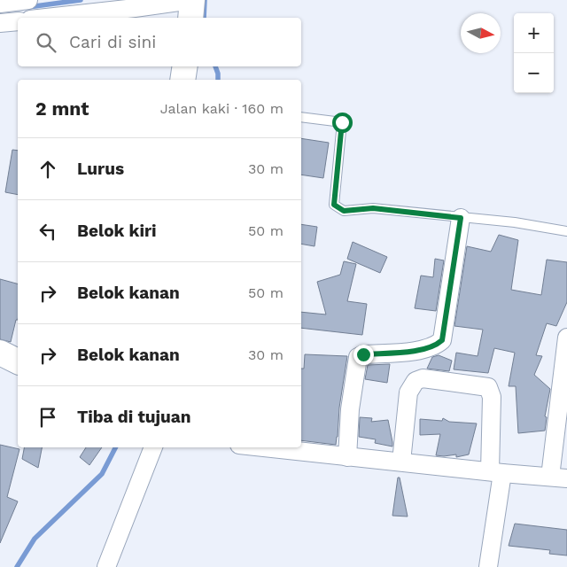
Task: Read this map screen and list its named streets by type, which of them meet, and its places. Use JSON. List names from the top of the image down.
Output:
{
  "north": "right",
  "page": {
    "map_buttons": ["+", "−"],
    "search": "Cari di sini",
    "heading": ["2 mnt", "Jalan kaki · 160 m"],
    "list": [
      ["Lurus", "30 m"],
      ["Belok kiri", "50 m"],
      ["Belok kanan", "50 m"],
      ["Belok kanan", "30 m"],
      "Tiba di tujuan"
    ]
  }
}
